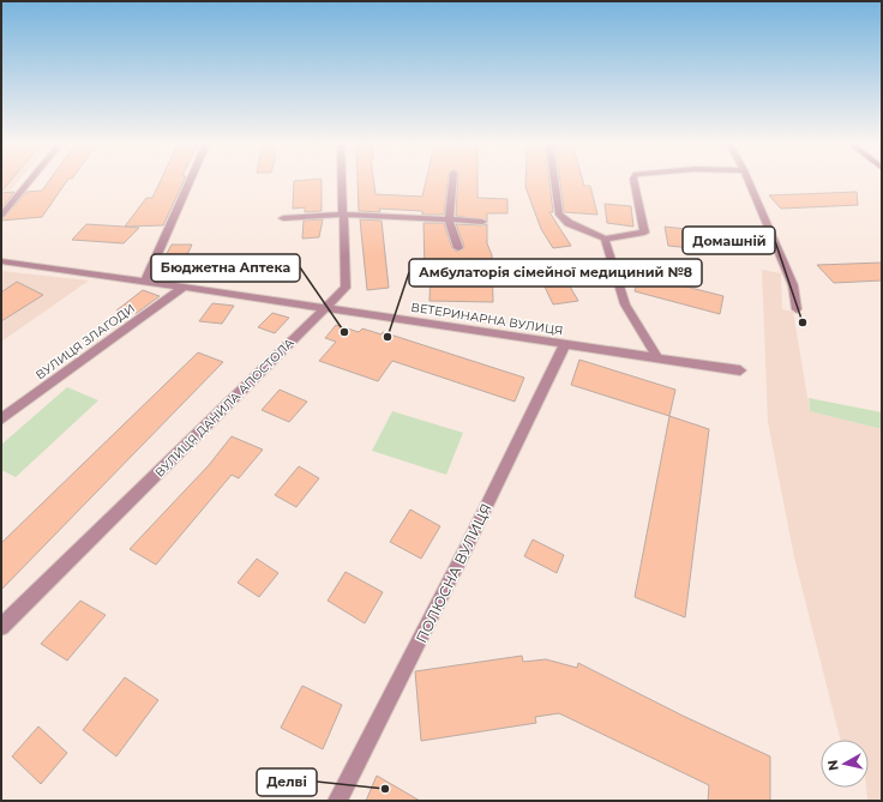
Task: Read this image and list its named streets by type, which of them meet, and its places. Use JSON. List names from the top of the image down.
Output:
{
  "streets": {
    "street": [
      "ВЕТЕРИНАРНА ВУЛИЦЯ",
      "ВУЛИЦЯ ЗЛАГОДИ",
      "ВУЛИЦЯ ДАНИЛА АПОСТОЛА",
      "ПОЛЮСНА ВУЛИЦЯ"
    ]
  },
  "crossings": [
    ["ВЕТЕРИНАРНА ВУЛИЦЯ", "ВУЛИЦЯ ЗЛАГОДИ"],
    ["ВЕТЕРИНАРНА ВУЛИЦЯ", "ВУЛИЦЯ ДАНИЛА АПОСТОЛА"],
    ["ВЕТЕРИНАРНА ВУЛИЦЯ", "ПОЛЮСНА ВУЛИЦЯ"]
  ],
  "places": [
    "Домашній",
    "Бюджетна Аптека",
    "Амбулаторія сімейної медициний №8",
    "Делві"
  ],
  "north": "left"
}
